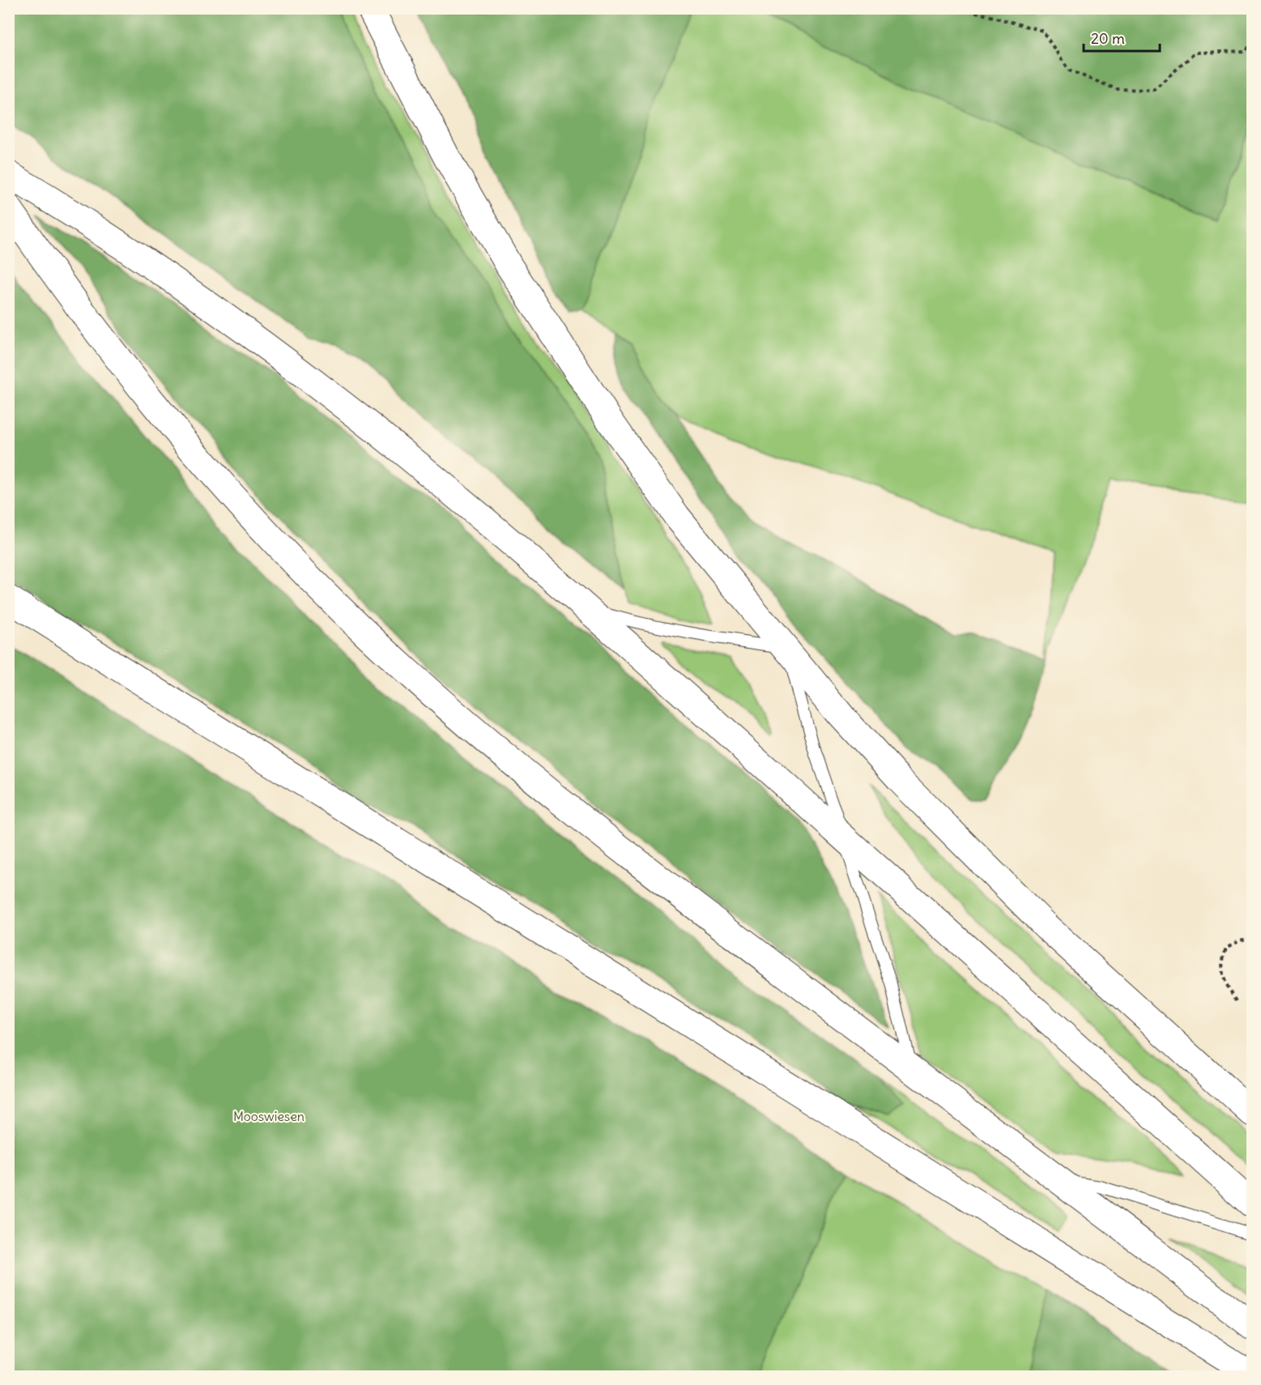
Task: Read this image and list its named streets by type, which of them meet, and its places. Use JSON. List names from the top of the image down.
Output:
{
  "parks": ["Mooswiesen"],
  "scale_bar": "20 m"
}
